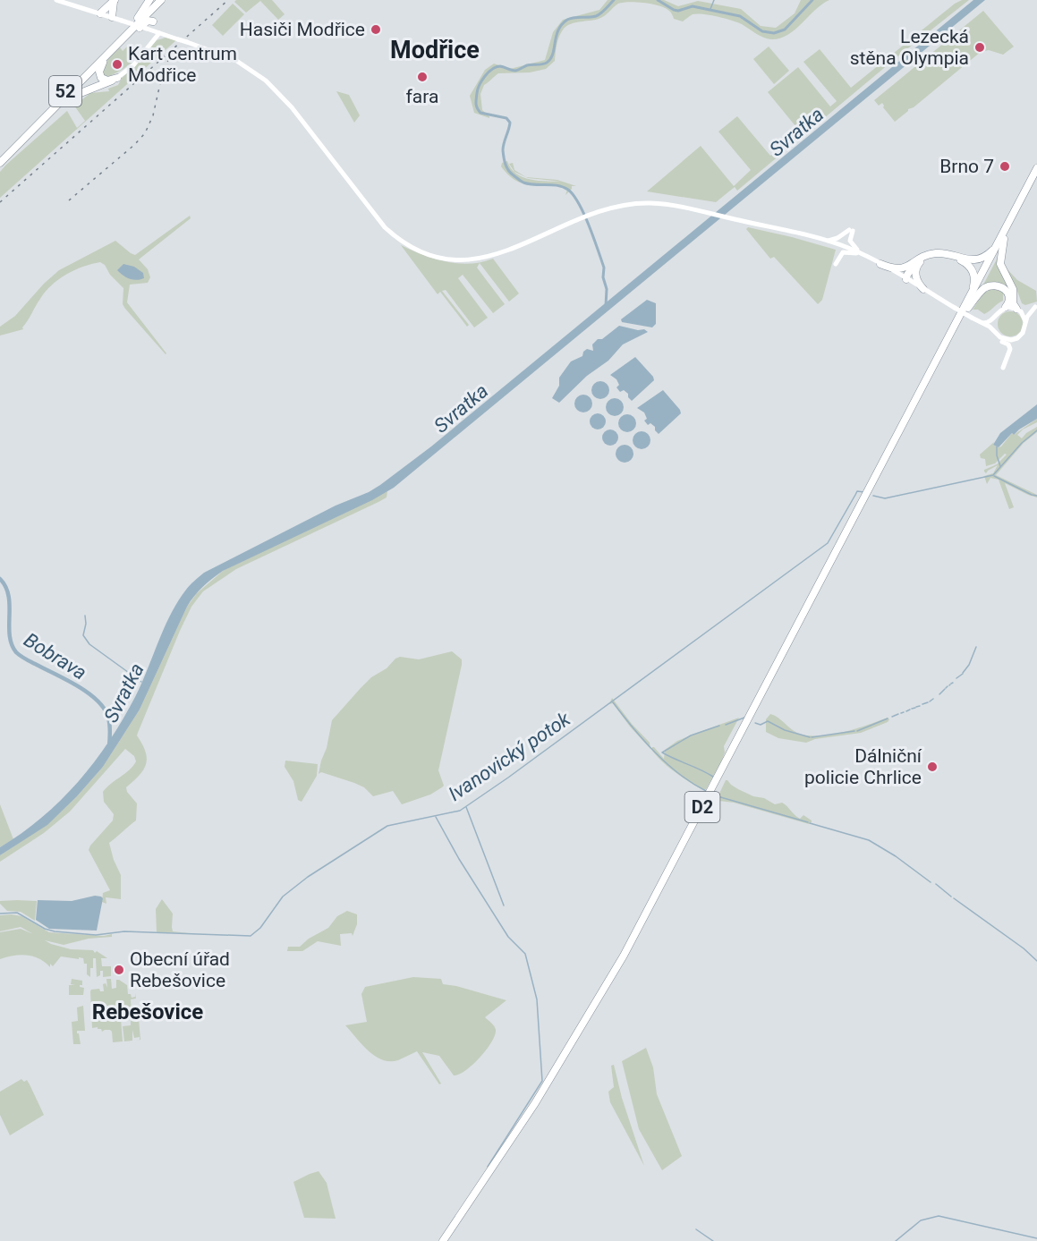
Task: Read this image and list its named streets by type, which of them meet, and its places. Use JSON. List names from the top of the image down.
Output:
{
  "streets": {
    "highway": ["52", "D2"]
  },
  "districts": ["Modřice", "Rebešovice"],
  "water": ["Svratka", "Bobrava", "Ivanovický potok"],
  "places": [
    "Hasiči Modřice",
    "Lezecká stěna Olympia",
    "Kart centrum Modřice",
    "fara",
    "Brno 7",
    "Dálniční policie Chrlice",
    "Obecní úřad Rebešovice"
  ]
}
